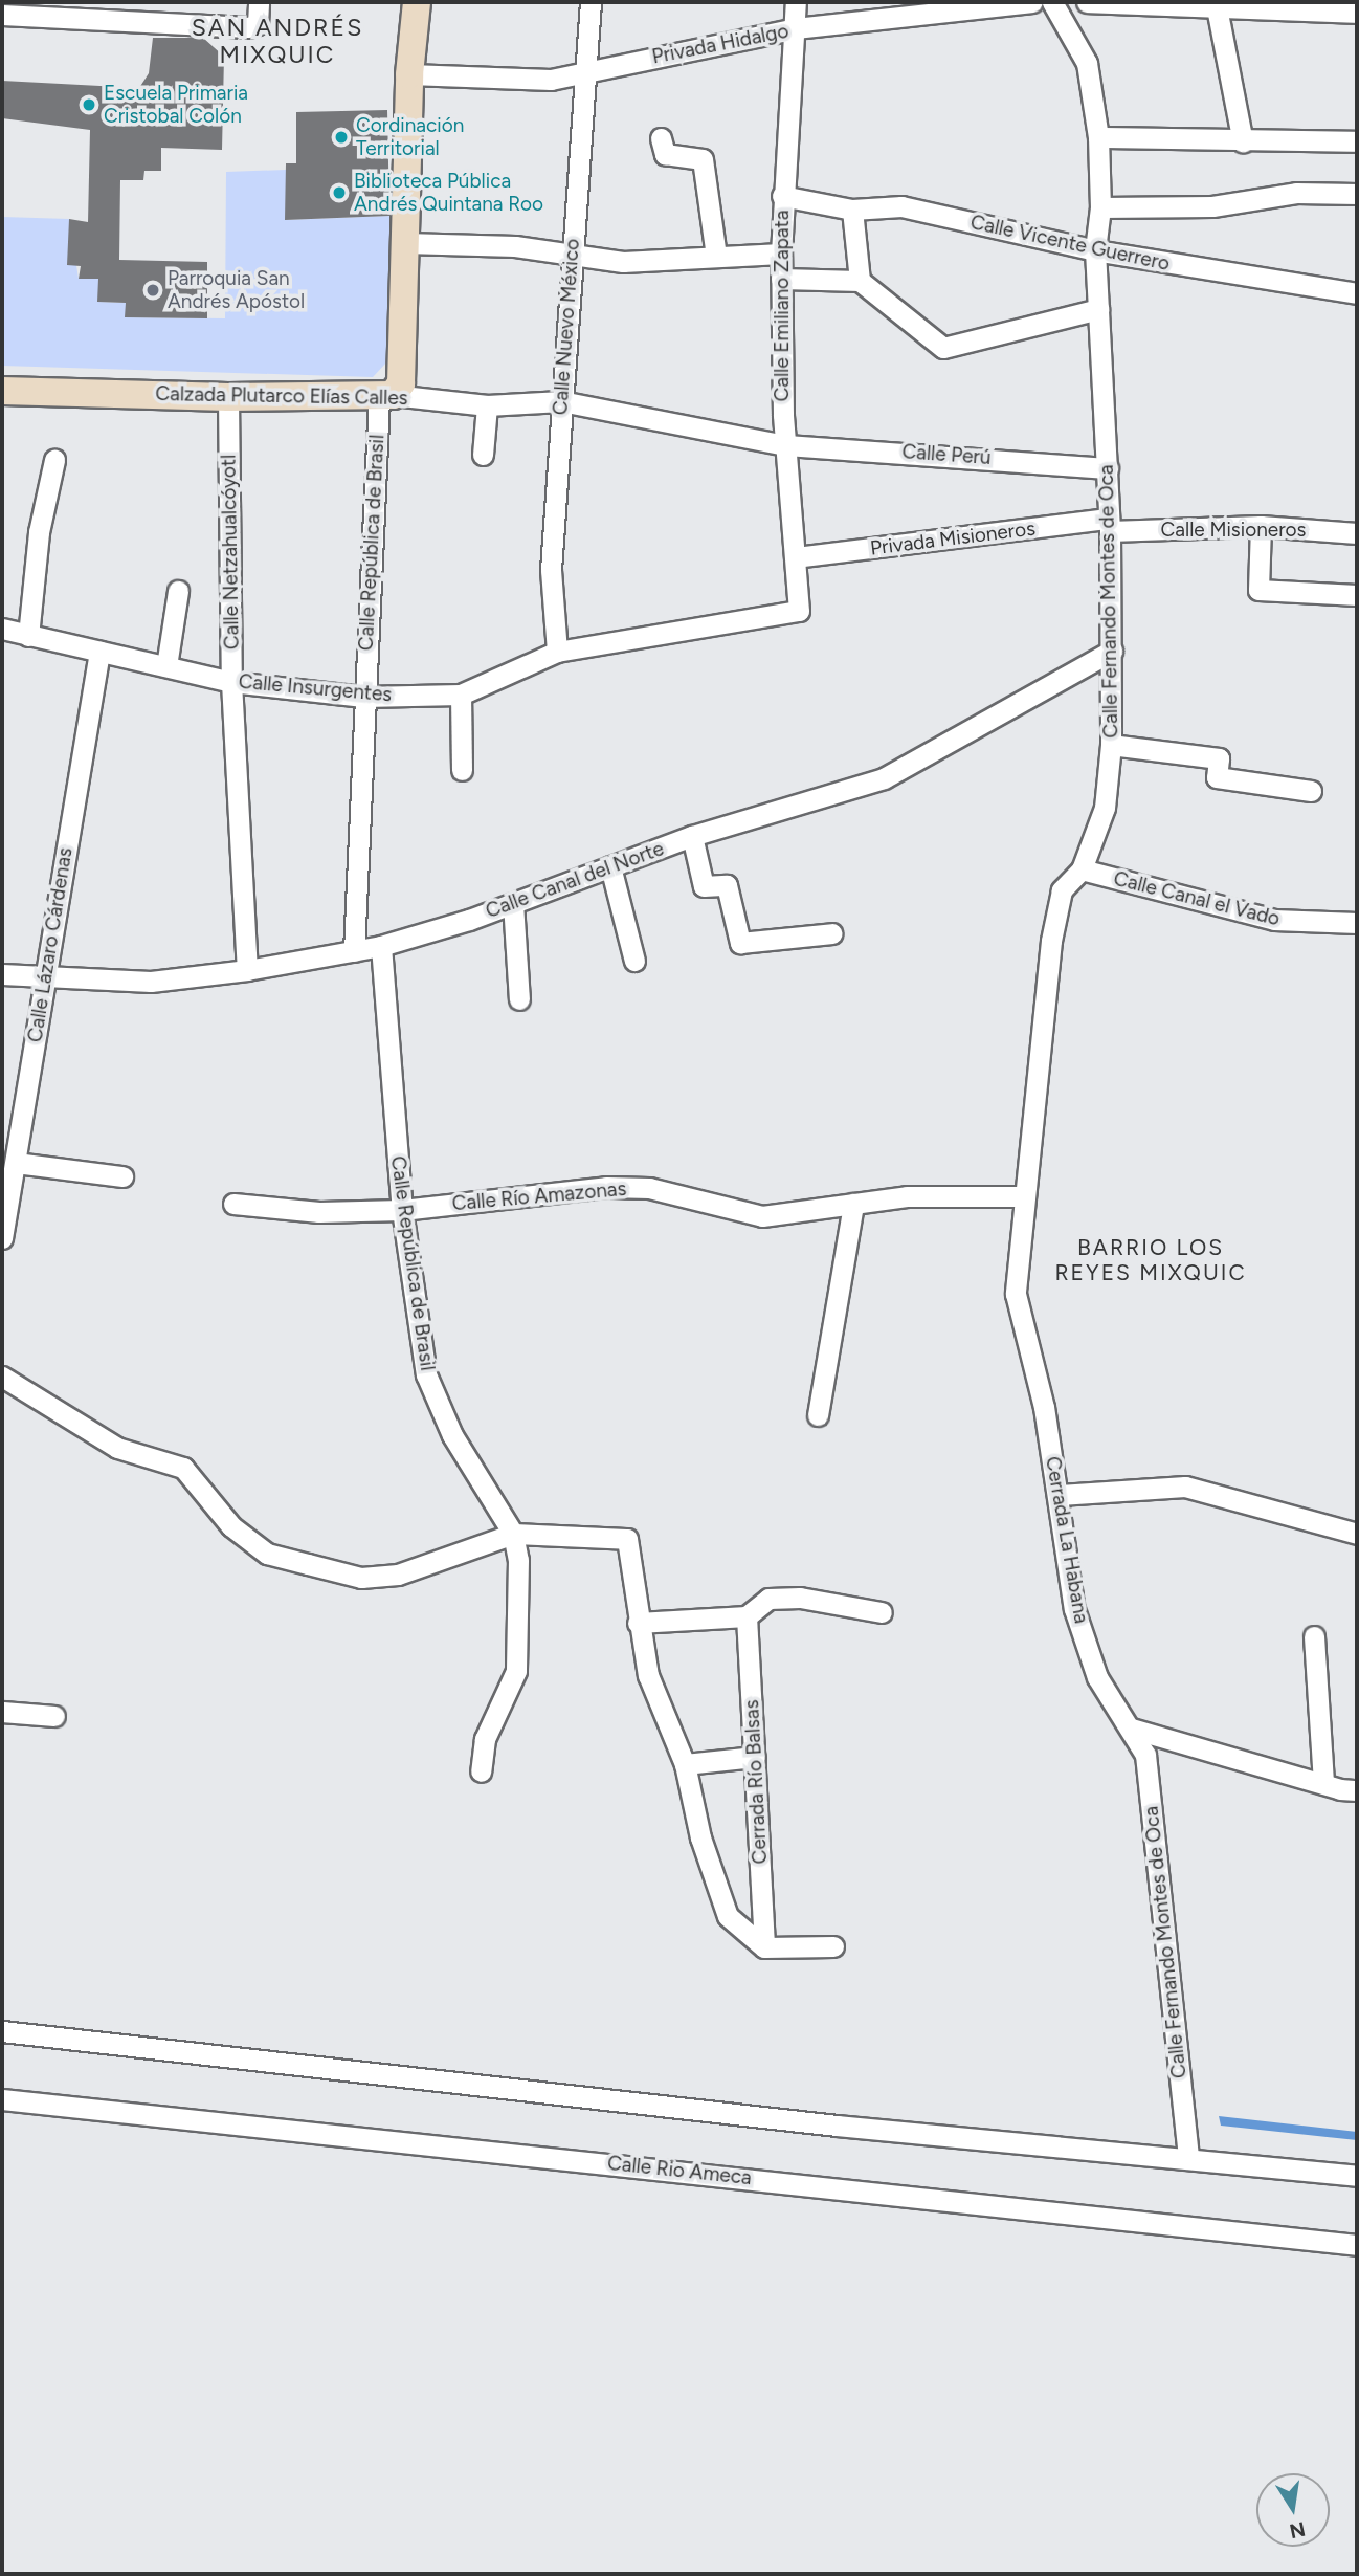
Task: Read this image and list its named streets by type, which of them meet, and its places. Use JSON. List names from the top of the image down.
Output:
{
  "streets": {
    "main road": ["Calzada Plutarco Elías Calles"],
    "street": [
      "Privada Hidalgo",
      "Calle Vicente Guerrero",
      "Calle Emiliano Zapata",
      "Calle Nuevo México",
      "Calle Perú",
      "Calle Misioneros",
      "Privada Misioneros",
      "Calle República de Brasil",
      "Calle Netzahualcóyotl",
      "Calle Fernando Montes de Oca",
      "Calle Insurgentes",
      "Calle Canal del Norte",
      "Calle Canal el Vado",
      "Calle Lázaro Cárdenas",
      "Calle Río Amazonas",
      "Cerrada La Habana",
      "Cerrada Río Balsas",
      "Calle Rio Ameca"
    ]
  },
  "crossings": [
    ["Privada Hidalgo", "Calle Emiliano Zapata"],
    ["Privada Hidalgo", "Calle Nuevo México"],
    ["Calle Vicente Guerrero", "Calle Emiliano Zapata"],
    ["Calle Vicente Guerrero", "Calle Fernando Montes de Oca"],
    ["Calle Emiliano Zapata", "Calle Perú"],
    ["Calle Emiliano Zapata", "Privada Misioneros"],
    ["Calle Emiliano Zapata", "Calle Insurgentes"],
    ["Calle Nuevo México", "Calzada Plutarco Elías Calles"],
    ["Calle Nuevo México", "Calle Perú"],
    ["Calle Nuevo México", "Calle Insurgentes"],
    ["Calzada Plutarco Elías Calles", "Calle Perú"],
    ["Calzada Plutarco Elías Calles", "Calle República de Brasil"],
    ["Calzada Plutarco Elías Calles", "Calle Netzahualcóyotl"],
    ["Calle Perú", "Calle Fernando Montes de Oca"],
    ["Calle Misioneros", "Privada Misioneros"],
    ["Calle Misioneros", "Calle Fernando Montes de Oca"],
    ["Privada Misioneros", "Calle Fernando Montes de Oca"],
    ["Calle República de Brasil", "Calle Insurgentes"],
    ["Calle República de Brasil", "Calle Canal del Norte"],
    ["Calle República de Brasil", "Calle Río Amazonas"],
    ["Calle Netzahualcóyotl", "Calle Insurgentes"],
    ["Calle Netzahualcóyotl", "Calle Canal del Norte"],
    ["Calle Fernando Montes de Oca", "Calle Canal del Norte"],
    ["Calle Fernando Montes de Oca", "Calle Canal el Vado"],
    ["Calle Fernando Montes de Oca", "Calle Río Amazonas"],
    ["Calle Fernando Montes de Oca", "Cerrada La Habana"],
    ["Calle Insurgentes", "Calle Lázaro Cárdenas"],
    ["Calle Canal del Norte", "Calle Lázaro Cárdenas"],
    ["Calle Río Amazonas", "Cerrada La Habana"]
  ],
  "districts": ["SAN ANDRÉS MIXQUIC", "BARRIO LOS REYES MIXQUIC"],
  "places": [
    "Escuela Primaria Cristobal Colón",
    "Cordinación Territorial",
    "Biblioteca Pública Andrés Quintana Roo",
    "Parroquia San Andrés Apóstol"
  ],
  "north": "bottom"
}
